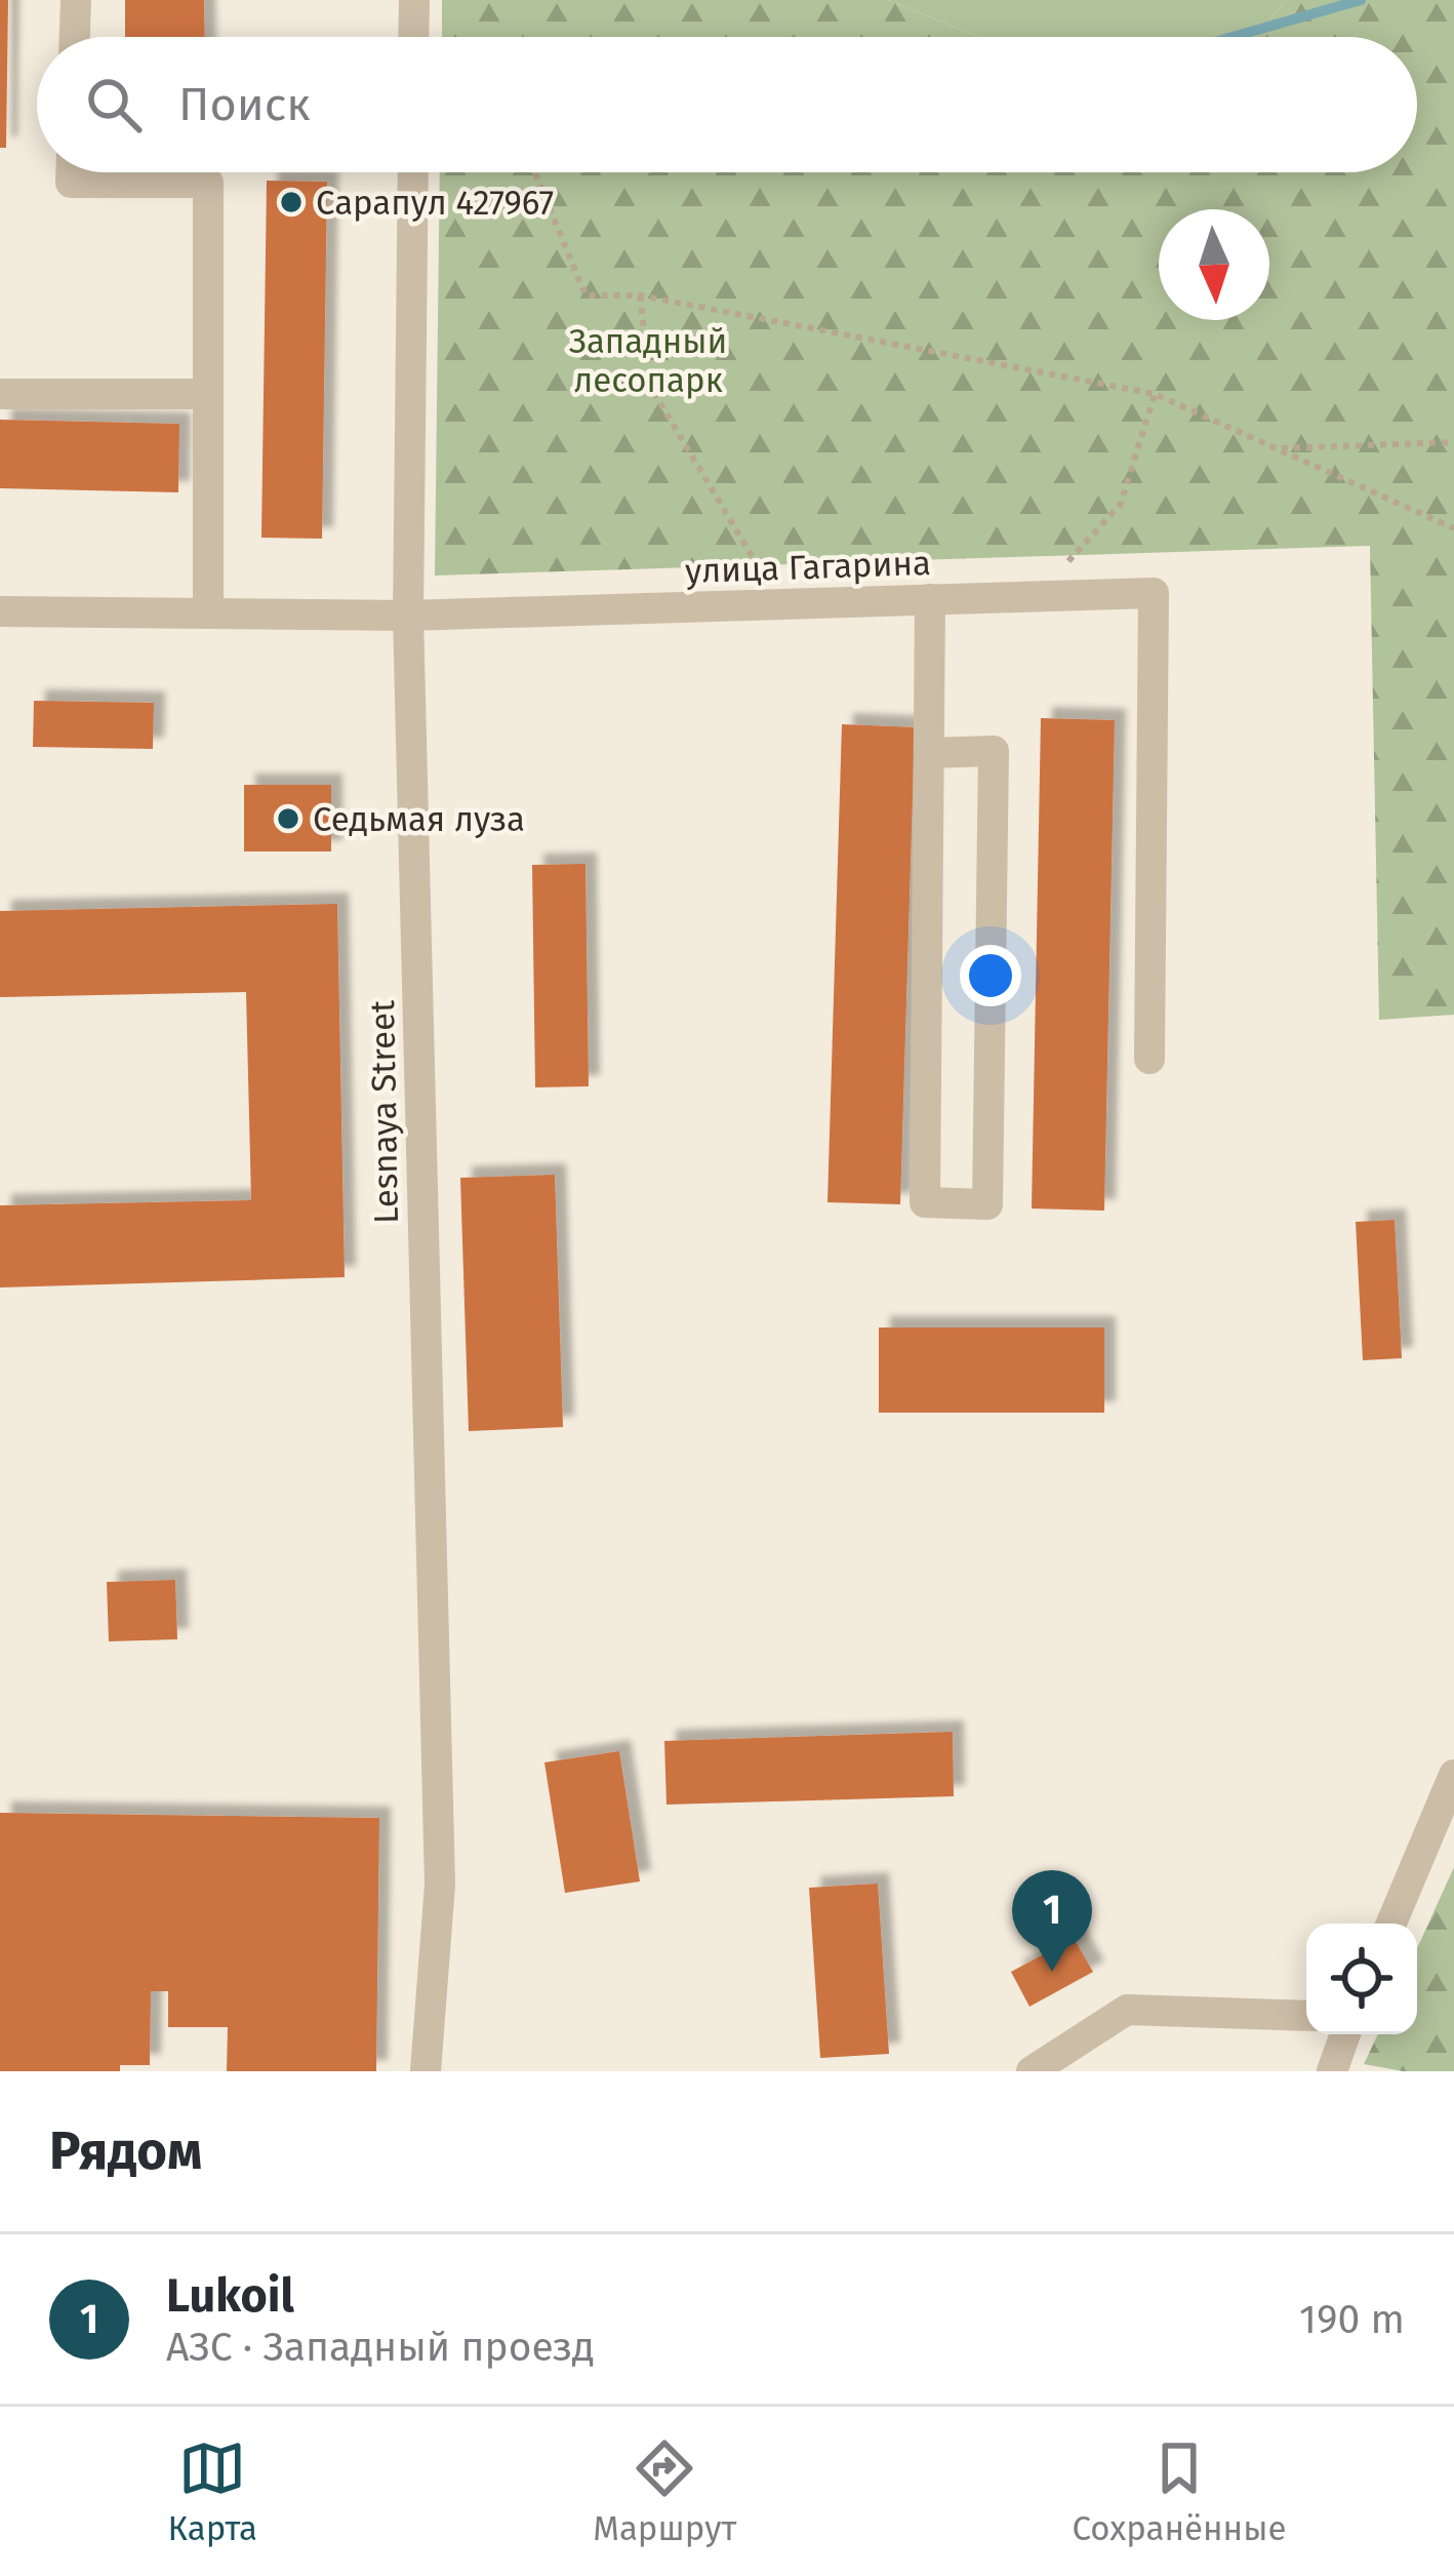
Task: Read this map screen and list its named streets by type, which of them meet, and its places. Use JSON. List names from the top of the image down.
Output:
{
  "streets": {
    "street": ["улица Гагарина", "Lesnaya Street"]
  },
  "crossings": [
    ["улица Гагарина", "Lesnaya Street"]
  ],
  "parks": ["Западный лесопарк"],
  "places": ["Сарапул 427967", "Седьмая луза"],
  "north": "bottom",
  "page": {
    "search": "Поиск",
    "pins": "1",
    "heading": "Рядом",
    "list": [
      {
        "mark": "1",
        "name": "Lukoil",
        "note": "АЗС · Западный проезд",
        "value": "190 m"
      }
    ],
    "nav": ["Карта", "Маршрут", "Сохранённые"]
  }
}
